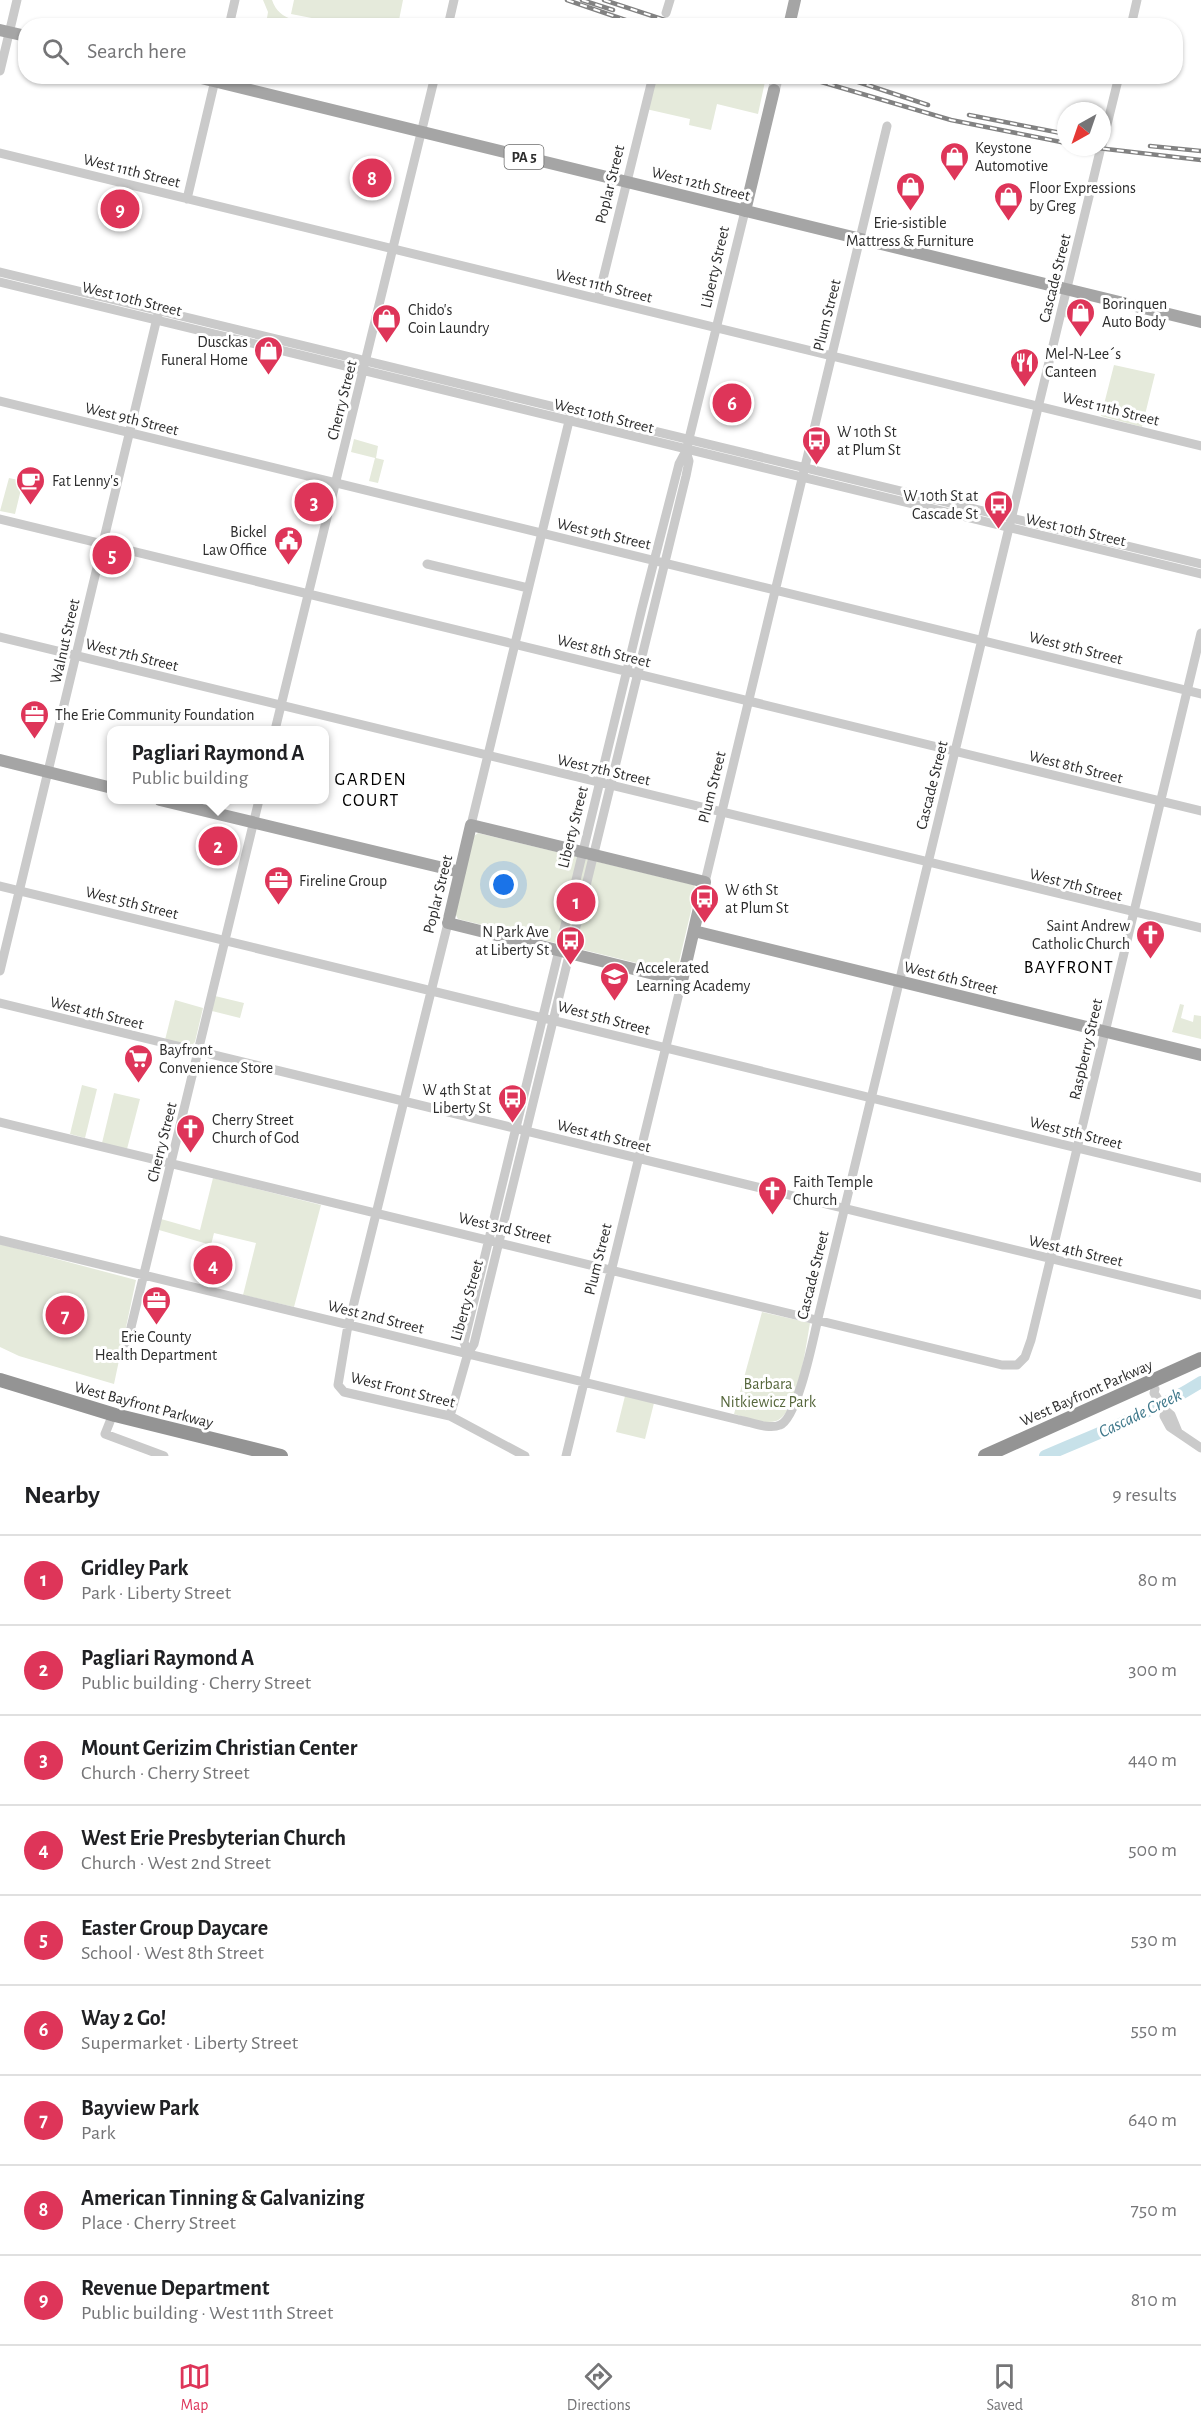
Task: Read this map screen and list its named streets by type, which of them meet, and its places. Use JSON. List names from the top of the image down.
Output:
{
  "streets": {
    "highway": ["West Bayfront Parkway"],
    "main road": [
      "PA 5",
      "West 12th Street",
      "Poplar Street",
      "Liberty Street",
      "Plum Street",
      "West 6th Street"
    ],
    "street": [
      "West 11th Street",
      "Cascade Street",
      "West 10th Street",
      "Cherry Street",
      "West 9th Street",
      "Walnut Street",
      "West 8th Street",
      "West 7th Street",
      "West 5th Street",
      "West 4th Street",
      "Raspberry Street",
      "West 3rd Street",
      "West 2nd Street",
      "West Front Street"
    ]
  },
  "crossings": [
    ["West 11th Street", "Poplar Street"],
    ["West 11th Street", "Liberty Street"],
    ["West 11th Street", "Cascade Street"],
    ["West 11th Street", "Plum Street"],
    ["West 11th Street", "Cherry Street"],
    ["West 12th Street", "Poplar Street"],
    ["West 12th Street", "Liberty Street"],
    ["West 12th Street", "Cascade Street"],
    ["West 12th Street", "Plum Street"],
    ["West 12th Street", "Cherry Street"],
    ["Poplar Street", "West 10th Street"],
    ["Poplar Street", "West 9th Street"],
    ["Poplar Street", "West 8th Street"],
    ["Poplar Street", "West 7th Street"],
    ["Poplar Street", "West 5th Street"],
    ["Poplar Street", "West 4th Street"],
    ["Poplar Street", "West 3rd Street"],
    ["Poplar Street", "West 2nd Street"],
    ["Poplar Street", "West Front Street"],
    ["Liberty Street", "West 10th Street"],
    ["Liberty Street", "West 9th Street"],
    ["Liberty Street", "West 8th Street"],
    ["Liberty Street", "West 7th Street"],
    ["Liberty Street", "West 5th Street"],
    ["Liberty Street", "West 4th Street"],
    ["Liberty Street", "West 3rd Street"],
    ["Liberty Street", "West 2nd Street"],
    ["Liberty Street", "West Front Street"],
    ["Cascade Street", "West 10th Street"],
    ["Cascade Street", "West 9th Street"],
    ["Cascade Street", "West 8th Street"],
    ["Cascade Street", "West 7th Street"],
    ["Cascade Street", "West 5th Street"],
    ["Cascade Street", "West 6th Street"],
    ["Cascade Street", "West 4th Street"],
    ["Cascade Street", "West 3rd Street"],
    ["Cascade Street", "West 2nd Street"],
    ["West 10th Street", "Plum Street"],
    ["West 10th Street", "Cherry Street"],
    ["West 10th Street", "Walnut Street"],
    ["Plum Street", "West 9th Street"],
    ["Plum Street", "West 8th Street"],
    ["Plum Street", "West 7th Street"],
    ["Plum Street", "West 5th Street"],
    ["Plum Street", "West 6th Street"],
    ["Plum Street", "West 4th Street"],
    ["Plum Street", "West 3rd Street"],
    ["Plum Street", "West 2nd Street"],
    ["Cherry Street", "West 9th Street"],
    ["Cherry Street", "West 8th Street"],
    ["Cherry Street", "West 7th Street"],
    ["Cherry Street", "West 5th Street"],
    ["Cherry Street", "West 4th Street"],
    ["Cherry Street", "West 3rd Street"],
    ["Cherry Street", "West 2nd Street"],
    ["West 9th Street", "Walnut Street"],
    ["West 9th Street", "Raspberry Street"],
    ["Walnut Street", "West 8th Street"],
    ["Walnut Street", "West 7th Street"],
    ["Walnut Street", "West 5th Street"],
    ["West 8th Street", "Raspberry Street"],
    ["West 7th Street", "Raspberry Street"],
    ["West 5th Street", "Raspberry Street"],
    ["West 6th Street", "Raspberry Street"],
    ["West 4th Street", "Raspberry Street"],
    ["Raspberry Street", "West 3rd Street"]
  ],
  "districts": ["GARDEN COURT", "BAYFRONT"],
  "water": ["Cascade Creek"],
  "parks": ["Barbara Nitkiewicz Park"],
  "places": {
    "shop": [
      "Keystone Automotive",
      "Erie-sistible Mattress & Furniture",
      "Floor Expressions by Greg",
      "Borinquen Auto Body",
      "Chido's Coin Laundry",
      "Dusckas Funeral Home"
    ],
    "restaurant": ["Mel-N-Lee´s Canteen"],
    "bus stop": [
      "W 10th St at Plum St",
      "W 10th St at Cascade St",
      "W 6th St at Plum St",
      "N Park Ave at Liberty St",
      "W 4th St at Liberty St"
    ],
    "cafe": ["Fat Lenny's"],
    "public building": ["Bickel Law Office"],
    "office": ["The Erie Community Foundation", "Fireline Group", "Erie County Health Department"],
    "church": ["Saint Andrew Catholic Church", "Cherry Street Church of God", "Faith Temple Church"],
    "school or university": ["Accelerated Learning Academy"],
    "supermarket": ["Bayfront Convenience Store"]
  },
  "north": "bottom left",
  "page": {
    "search": "Search here",
    "pins": [
      "8",
      "9",
      "6",
      "3",
      "5",
      "2",
      "1",
      "4",
      "7"
    ],
    "popup": ["Pagliari Raymond A", "Public building"],
    "heading": ["Nearby", "9 results"],
    "list": [
      {
        "mark": "1",
        "name": "Gridley Park",
        "note": "Park · Liberty Street",
        "value": "80 m"
      },
      {
        "mark": "2",
        "name": "Pagliari Raymond A",
        "note": "Public building · Cherry Street",
        "value": "300 m"
      },
      {
        "mark": "3",
        "name": "Mount Gerizim Christian Center",
        "note": "Church · Cherry Street",
        "value": "440 m"
      },
      {
        "mark": "4",
        "name": "West Erie Presbyterian Church",
        "note": "Church · West 2nd Street",
        "value": "500 m"
      },
      {
        "mark": "5",
        "name": "Easter Group Daycare",
        "note": "School · West 8th Street",
        "value": "530 m"
      },
      {
        "mark": "6",
        "name": "Way 2 Go!",
        "note": "Supermarket · Liberty Street",
        "value": "550 m"
      },
      {
        "mark": "7",
        "name": "Bayview Park",
        "note": "Park",
        "value": "640 m"
      },
      {
        "mark": "8",
        "name": "American Tinning & Galvanizing",
        "note": "Place · Cherry Street",
        "value": "750 m"
      },
      {
        "mark": "9",
        "name": "Revenue Department",
        "note": "Public building · West 11th Street",
        "value": "810 m"
      }
    ],
    "nav": ["Map", "Directions", "Saved"]
  }
}
